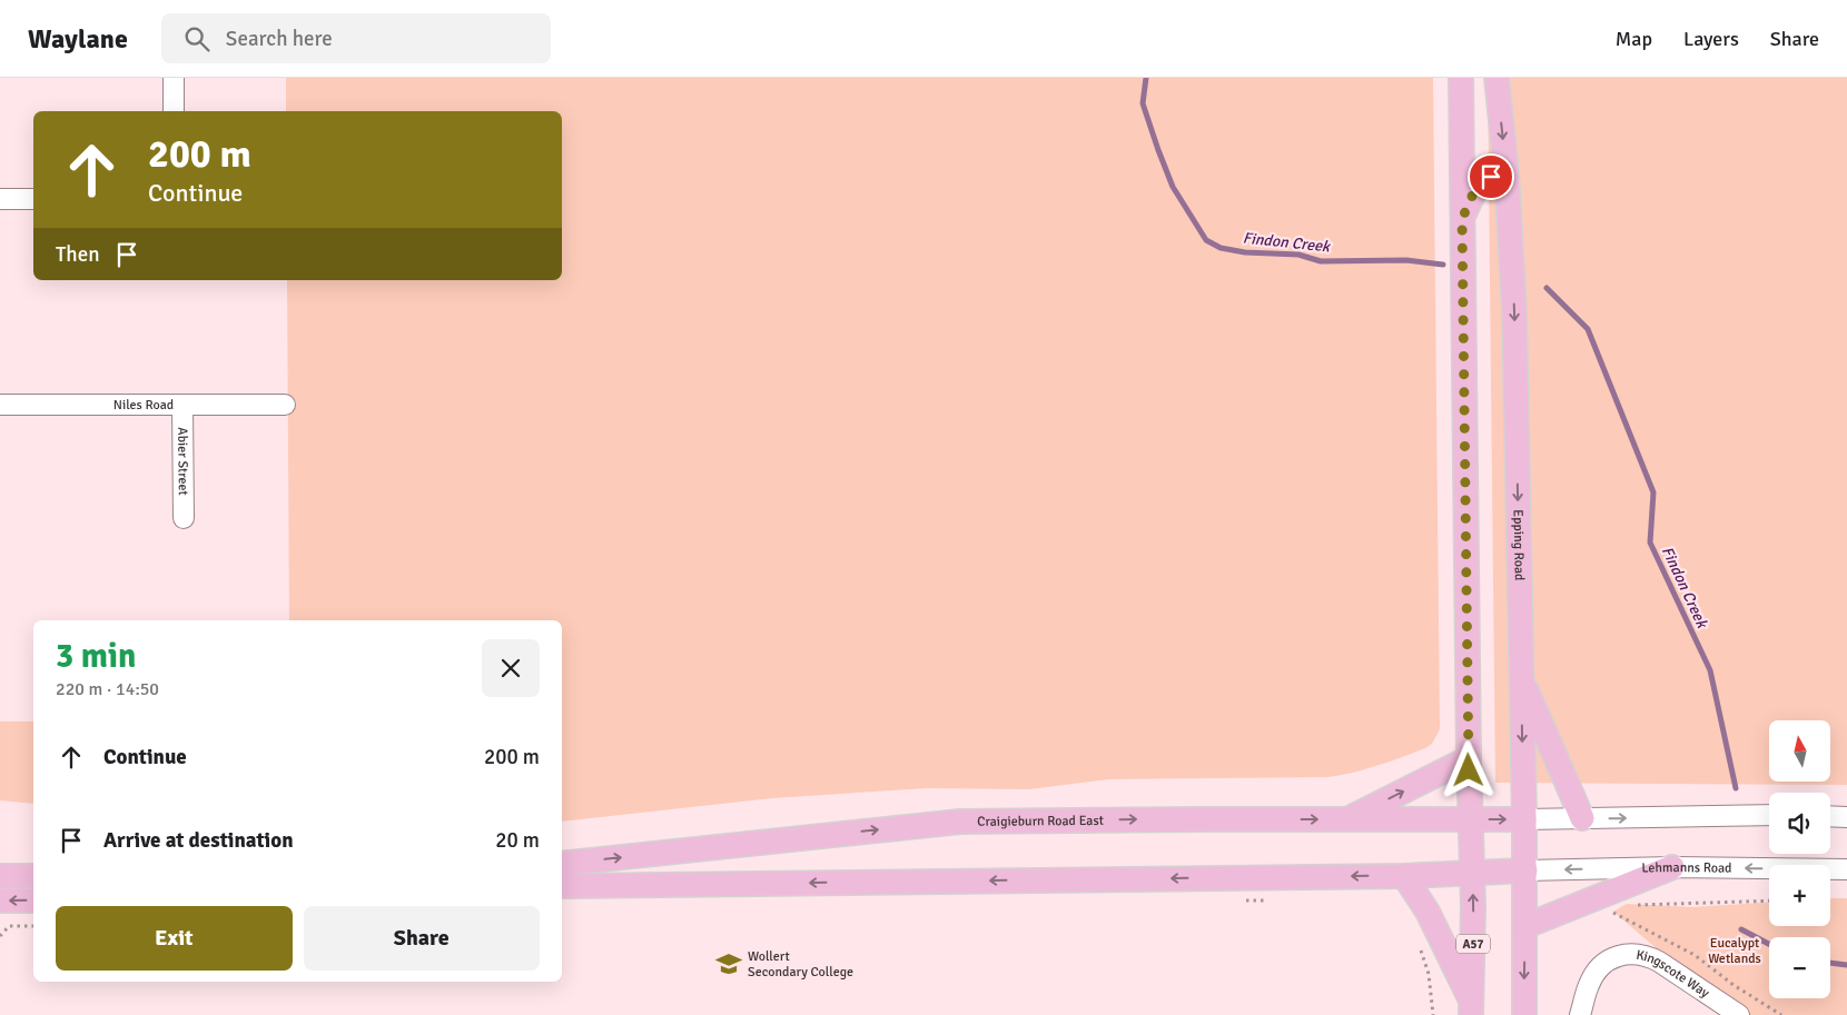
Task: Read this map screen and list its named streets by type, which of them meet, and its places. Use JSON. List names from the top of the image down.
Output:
{
  "streets": {
    "main road": ["Epping Road", "Craigieburn Road East", "A57"],
    "street": [
      "Niles Road",
      "Abier Street",
      "Lehmanns Road",
      "Kingscote Way"
    ]
  },
  "crossings": [
    ["Niles Road", "Abier Street"],
    ["Epping Road", "Craigieburn Road East"],
    ["Epping Road", "Lehmanns Road"]
  ],
  "water": ["Findon Creek"],
  "parks": ["Eucalypt Wetlands"],
  "places": {
    "school or university": ["Wollert Secondary College"]
  },
  "north": "top",
  "page": {
    "header": "Waylane",
    "search": "Search here",
    "nav": ["Map", "Layers", "Share"],
    "turn": ["200 m", "Continue"],
    "then": "Then",
    "heading": ["3 min", "220 m · 14:50"],
    "list": [
      {
        "name": "Continue",
        "value": "200 m"
      },
      {
        "name": "Arrive at destination",
        "value": "20 m"
      }
    ],
    "map_buttons": ["+", "−"],
    "buttons": ["Exit", "Share"]
  }
}
